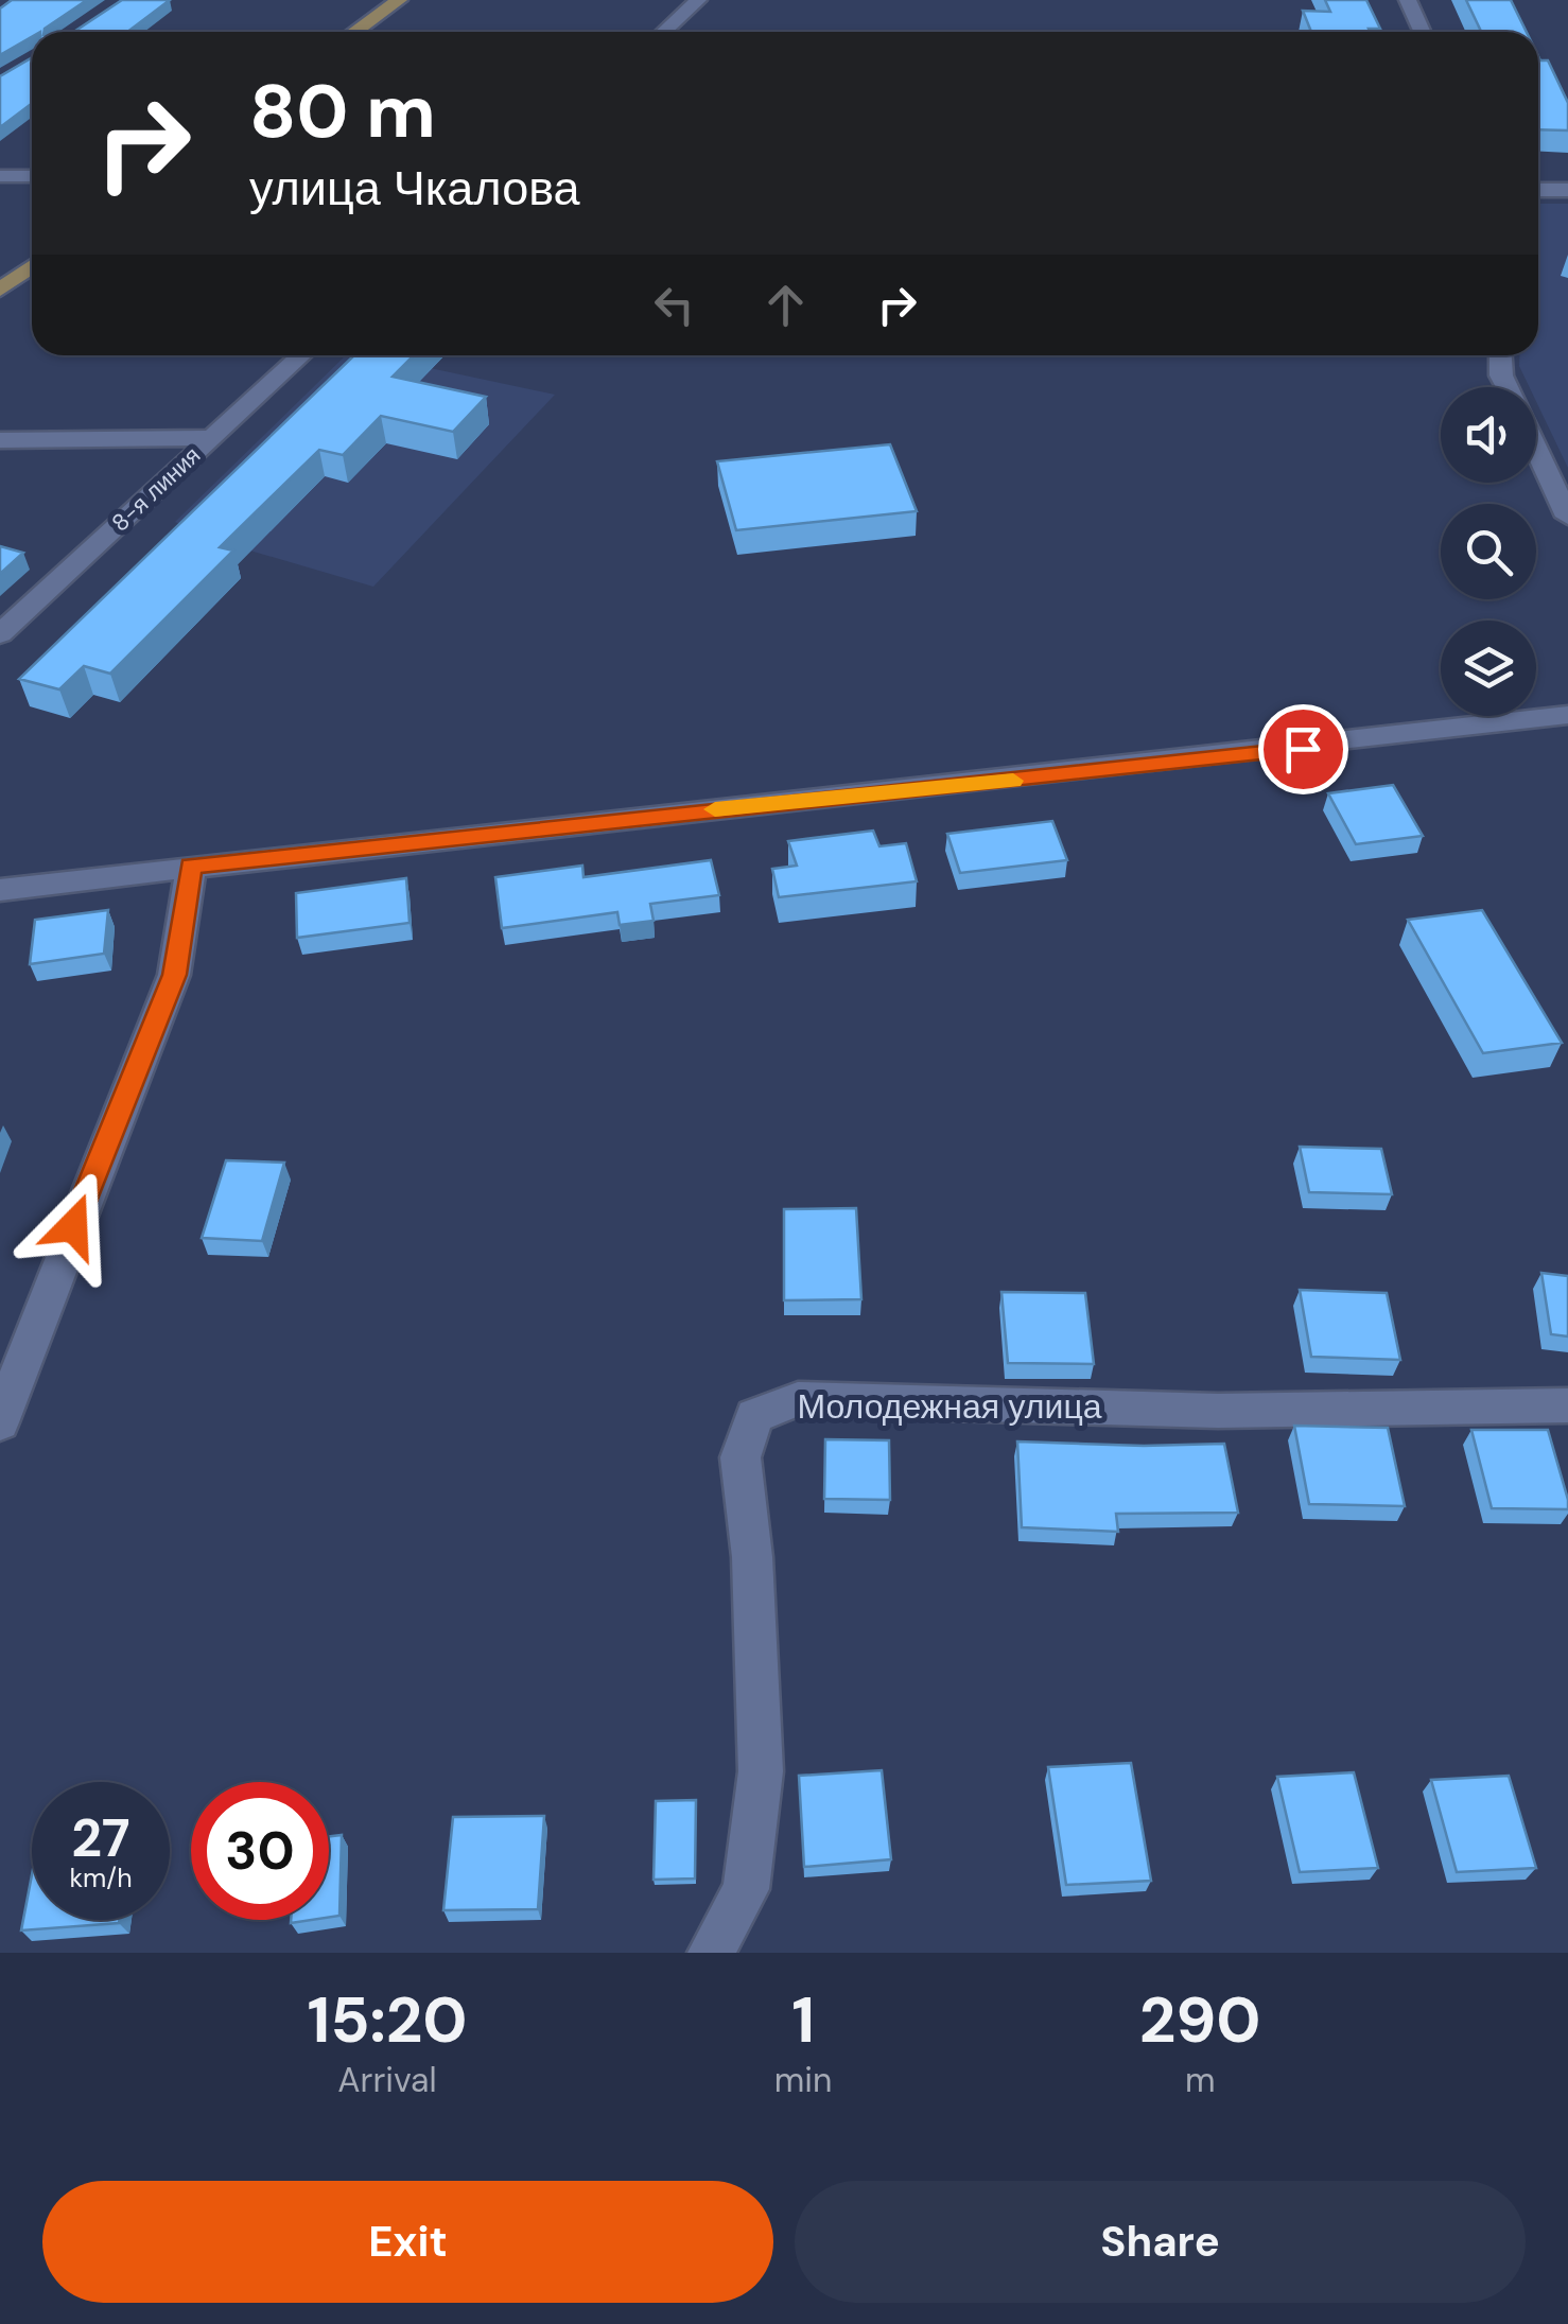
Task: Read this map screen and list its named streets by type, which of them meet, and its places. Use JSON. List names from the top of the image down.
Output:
{
  "streets": {
    "street": ["8-я линия", "Молодежная улица"]
  },
  "page": {
    "turn": ["80 m", "улица Чкалова"],
    "speed": "27 km/h",
    "limit": "30",
    "eta": [
      "15:20",
      "Arrival",
      "1",
      "min",
      "290",
      "m"
    ],
    "buttons": ["Exit", "Share"]
  }
}
